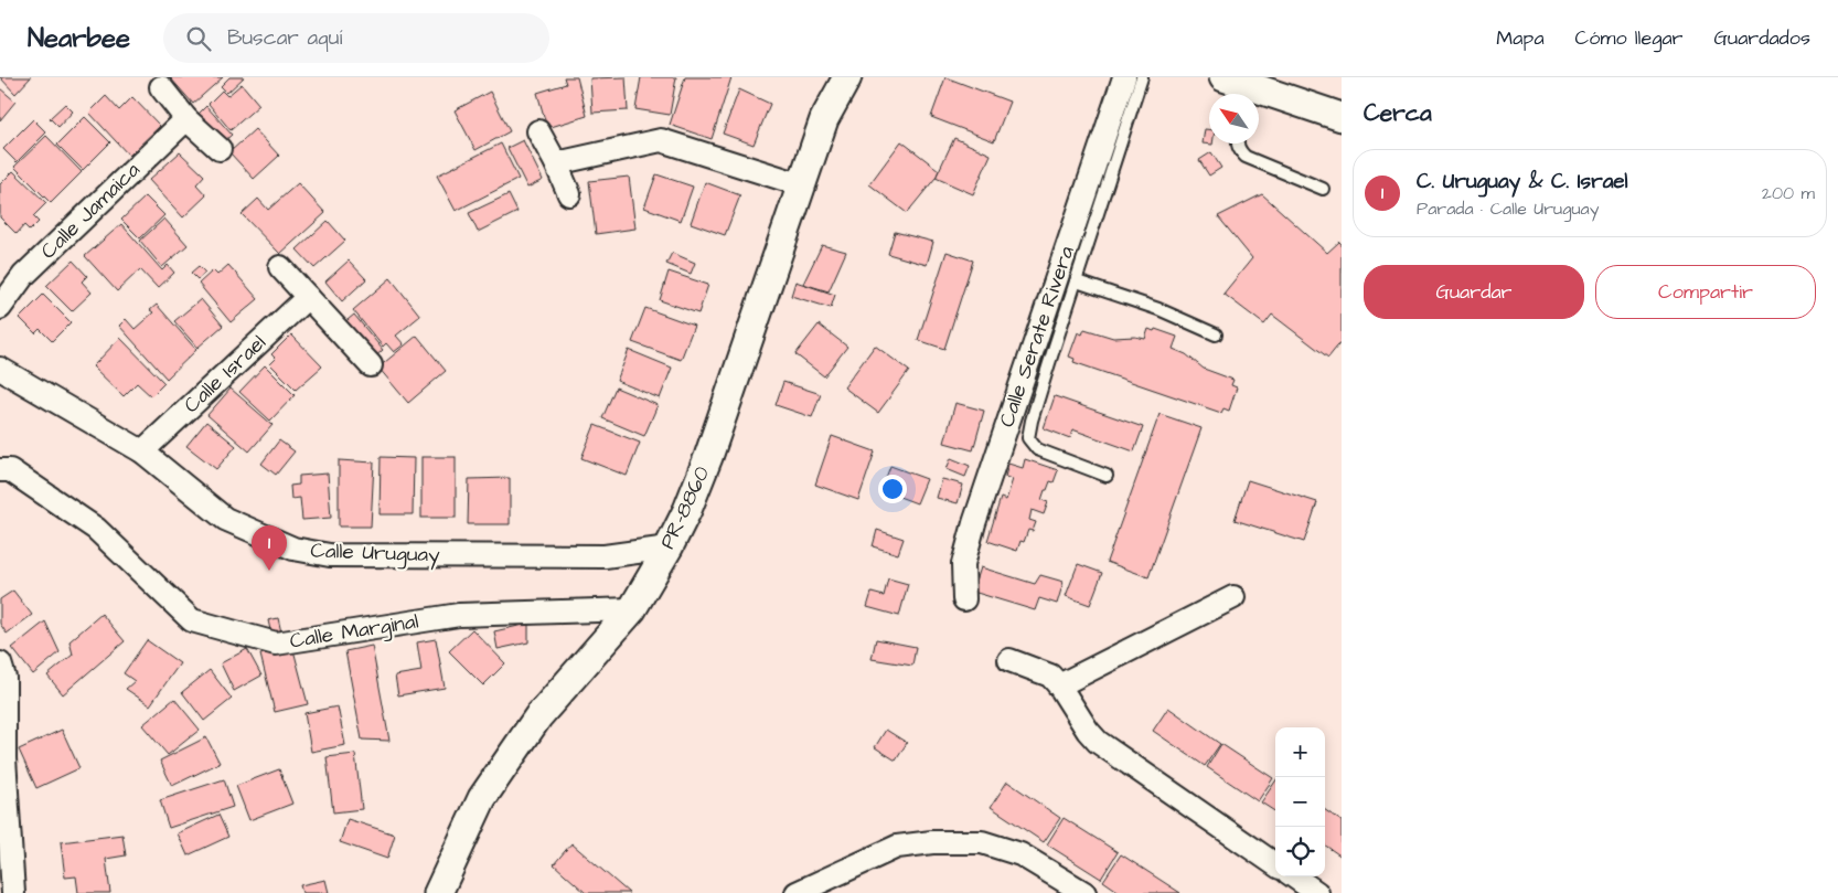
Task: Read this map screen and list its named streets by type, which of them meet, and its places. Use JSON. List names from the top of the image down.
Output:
{
  "streets": {
    "street": [
      "Calle Jamaica",
      "Calle Serate Rivera",
      "Calle Israel",
      "PR-8860",
      "Calle Uruguay",
      "Calle Marginal"
    ]
  },
  "crossings": [
    ["Calle Israel", "Calle Uruguay"],
    ["PR-8860", "Calle Uruguay"],
    ["PR-8860", "Calle Marginal"]
  ],
  "north": "top left",
  "page": {
    "header": "Nearbee",
    "search": "Buscar aquí",
    "nav": ["Mapa", "Cómo llegar", "Guardados"],
    "heading": "Cerca",
    "list": [
      {
        "mark": "1",
        "name": "C. Uruguay & C. Israel",
        "note": "Parada · Calle Uruguay",
        "value": "200 m"
      }
    ],
    "buttons": ["Guardar", "Compartir"],
    "pins": "1",
    "map_buttons": ["+", "−"]
  }
}
